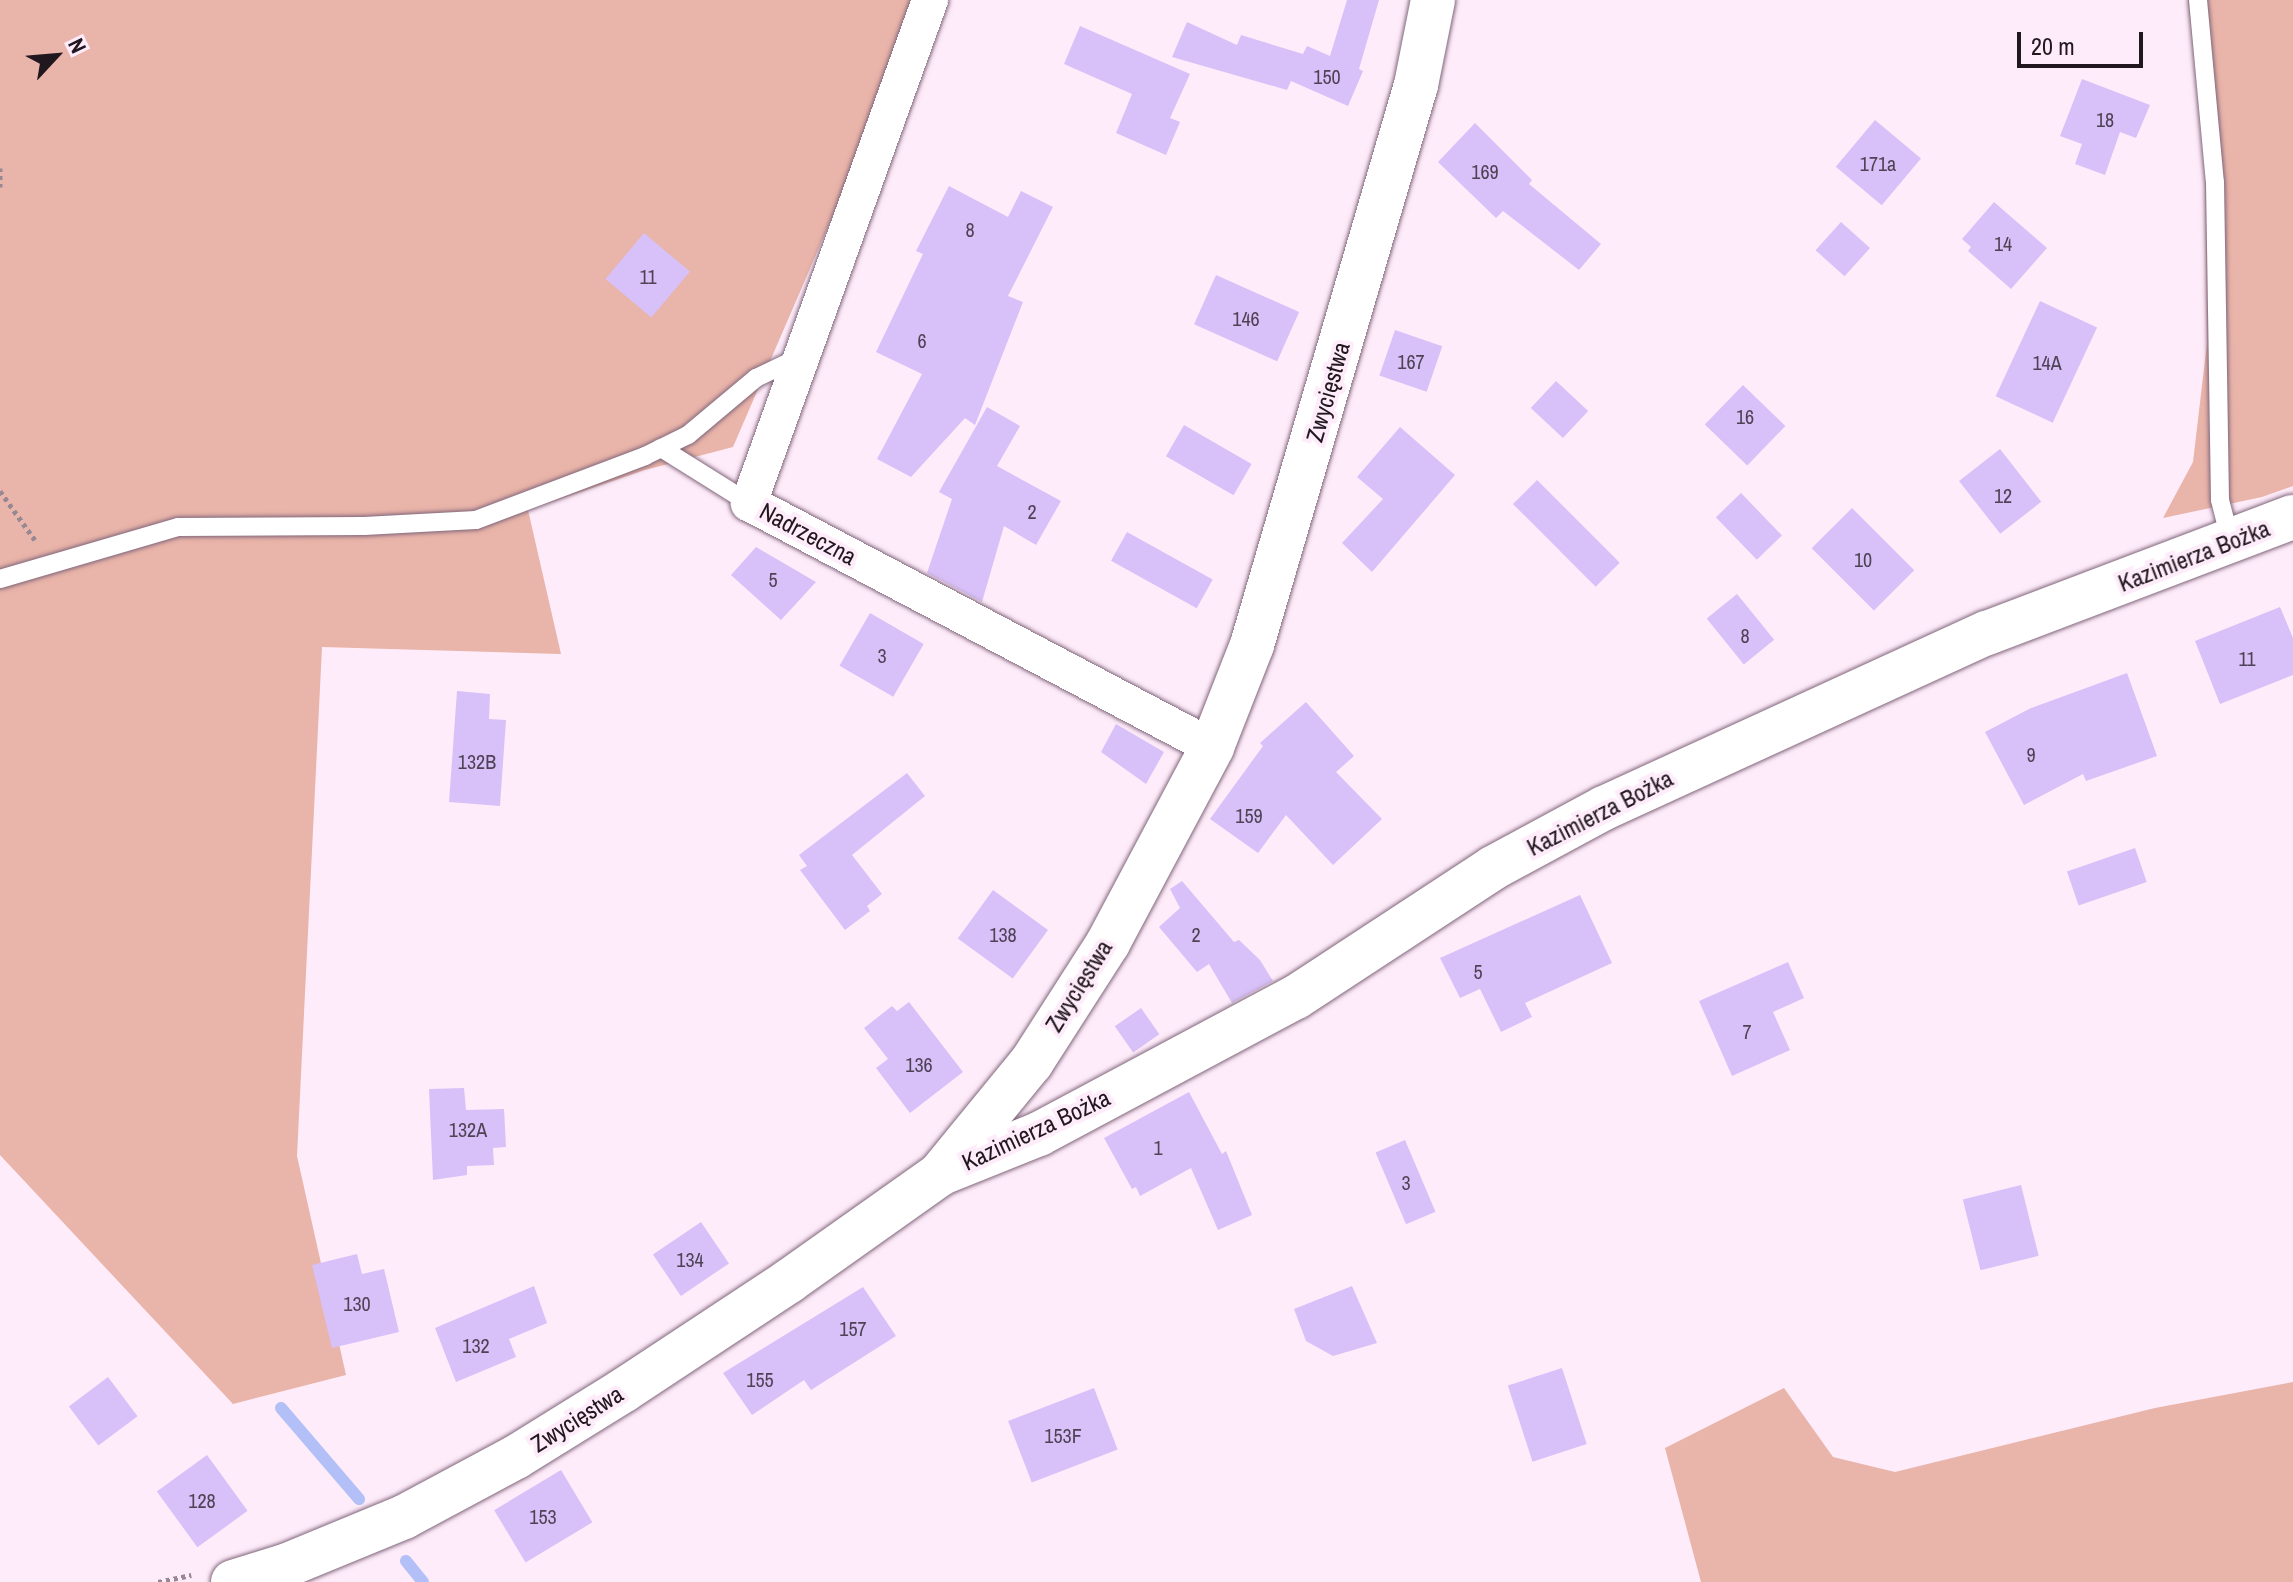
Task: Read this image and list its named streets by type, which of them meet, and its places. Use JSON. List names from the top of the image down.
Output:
{
  "streets": {
    "street": ["Zwycięstwa", "Nadrzeczna", "Kazimierza Bożka"]
  },
  "crossings": [
    ["Zwycięstwa", "Nadrzeczna"],
    ["Zwycięstwa", "Kazimierza Bożka"]
  ],
  "house_numbers": [
    "150",
    "18",
    "171a",
    "169",
    "8",
    "14",
    "11",
    "146",
    "6",
    "167",
    "14A",
    "16",
    "12",
    "2",
    "10",
    "5",
    "8",
    "3",
    "11",
    "9",
    "132B",
    "159",
    "138",
    "2",
    "5",
    "7",
    "136",
    "132A",
    "1",
    "3",
    "134",
    "130",
    "157",
    "132",
    "155",
    "153F",
    "128",
    "153"
  ],
  "scale_bar": "20 m",
  "north": "top right"
}
